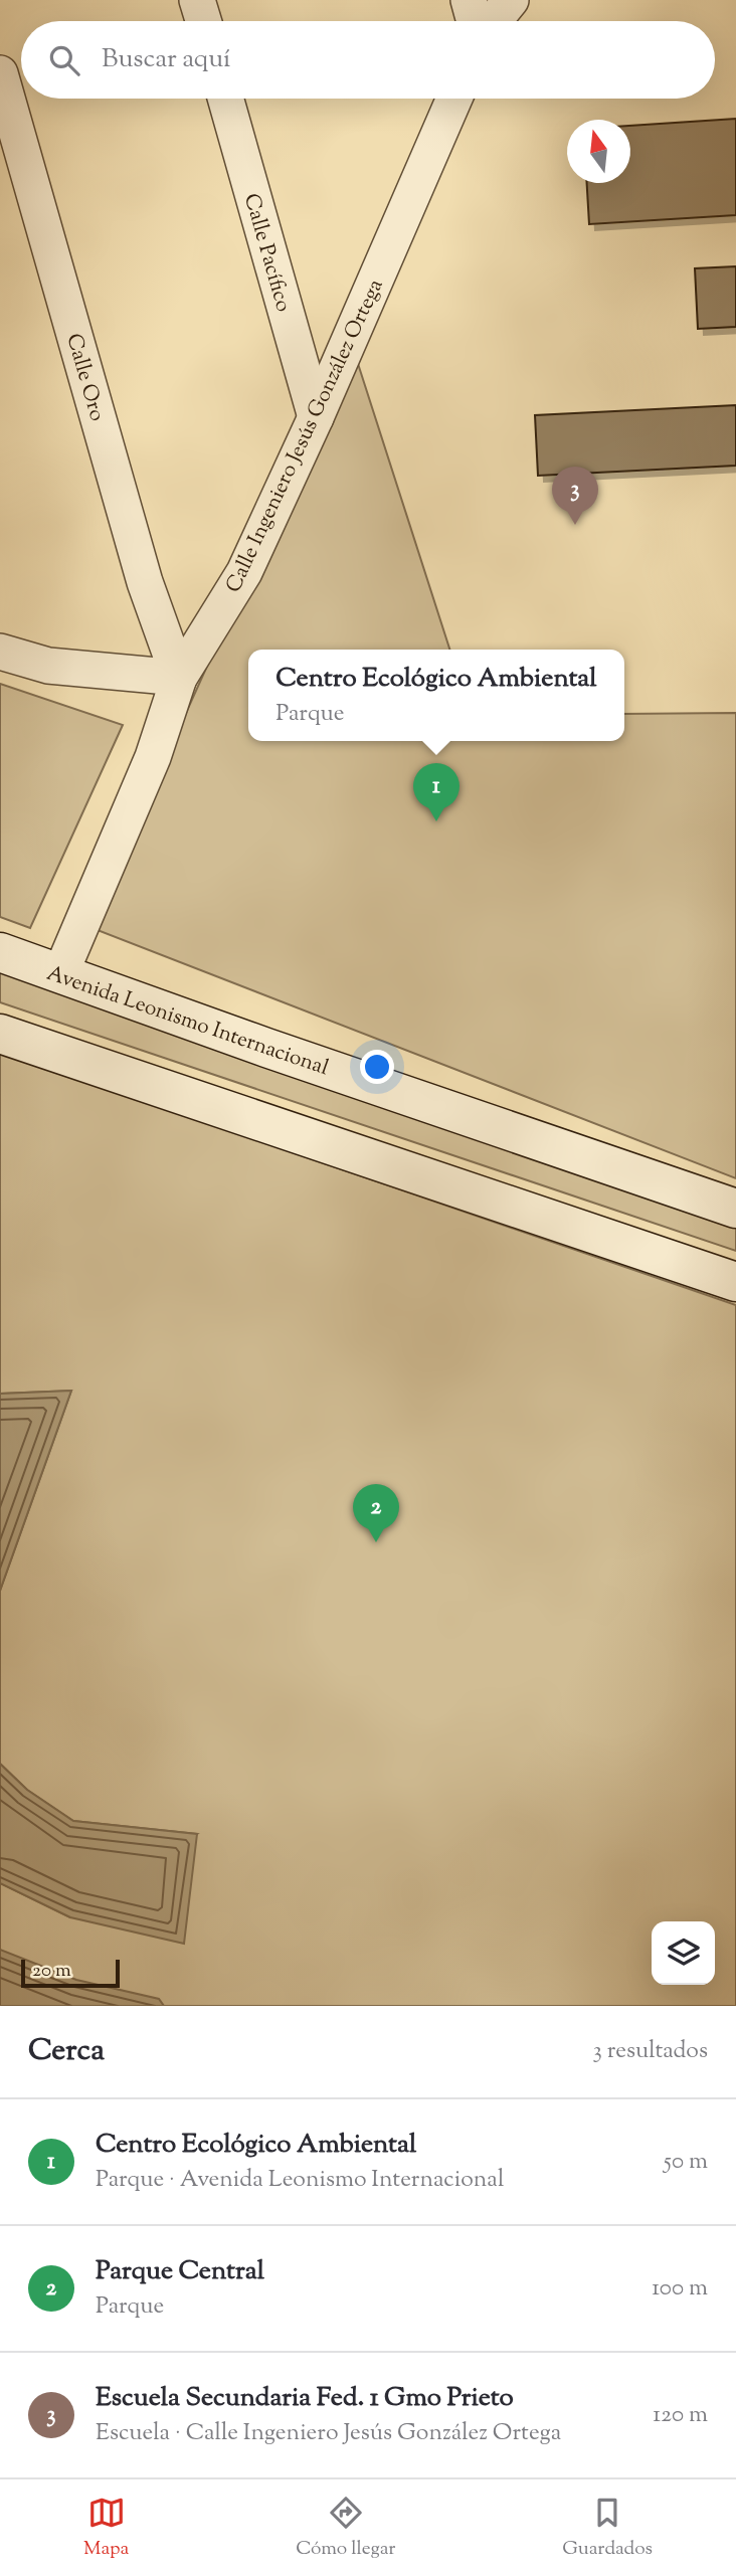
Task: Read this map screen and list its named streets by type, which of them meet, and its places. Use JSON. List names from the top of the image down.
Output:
{
  "streets": {
    "street": [
      "Calle Pacífico",
      "Calle Oro",
      "Calle Ingeniero Jesús González Ortega",
      "Avenida Leonismo Internacional"
    ]
  },
  "crossings": [
    ["Calle Pacífico", "Calle Ingeniero Jesús González Ortega"],
    ["Calle Oro", "Calle Ingeniero Jesús González Ortega"],
    ["Calle Ingeniero Jesús González Ortega", "Avenida Leonismo Internacional"]
  ],
  "scale_bar": "20 m",
  "north": "top",
  "page": {
    "search": "Buscar aquí",
    "pins": ["3", "1", "2"],
    "popup": ["Centro Ecológico Ambiental", "Parque"],
    "scale": "20 m",
    "heading": ["Cerca", "3 resultados"],
    "list": [
      {
        "mark": "1",
        "name": "Centro Ecológico Ambiental",
        "note": "Parque · Avenida Leonismo Internacional",
        "value": "50 m"
      },
      {
        "mark": "2",
        "name": "Parque Central",
        "note": "Parque",
        "value": "100 m"
      },
      {
        "mark": "3",
        "name": "Escuela Secundaria Fed. 1 Gmo Prieto",
        "note": "Escuela · Calle Ingeniero Jesús González Ortega",
        "value": "120 m"
      }
    ],
    "nav": ["Mapa", "Cómo llegar", "Guardados"]
  }
}
